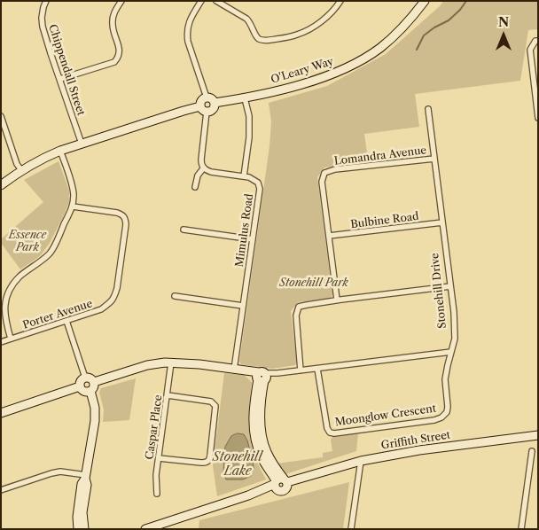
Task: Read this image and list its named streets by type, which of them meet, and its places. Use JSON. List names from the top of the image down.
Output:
{
  "streets": {
    "street": [
      "Chippendall Street",
      "O'Leary Way",
      "Lomandra Avenue",
      "Bulbine Road",
      "Mimulus Road",
      "Stonehill Drive",
      "Porter Avenue",
      "Moonglow Crescent",
      "Caspar Place",
      "Griffith Street"
    ]
  },
  "crossings": [
    ["Lomandra Avenue", "Bulbine Road"],
    ["Lomandra Avenue", "Stonehill Drive"],
    ["Bulbine Road", "Stonehill Drive"],
    ["Stonehill Drive", "Moonglow Crescent"]
  ],
  "water": ["Stonehill Lake"],
  "parks": ["Essence Park", "Stonehill Park"],
  "north": "top"
}
